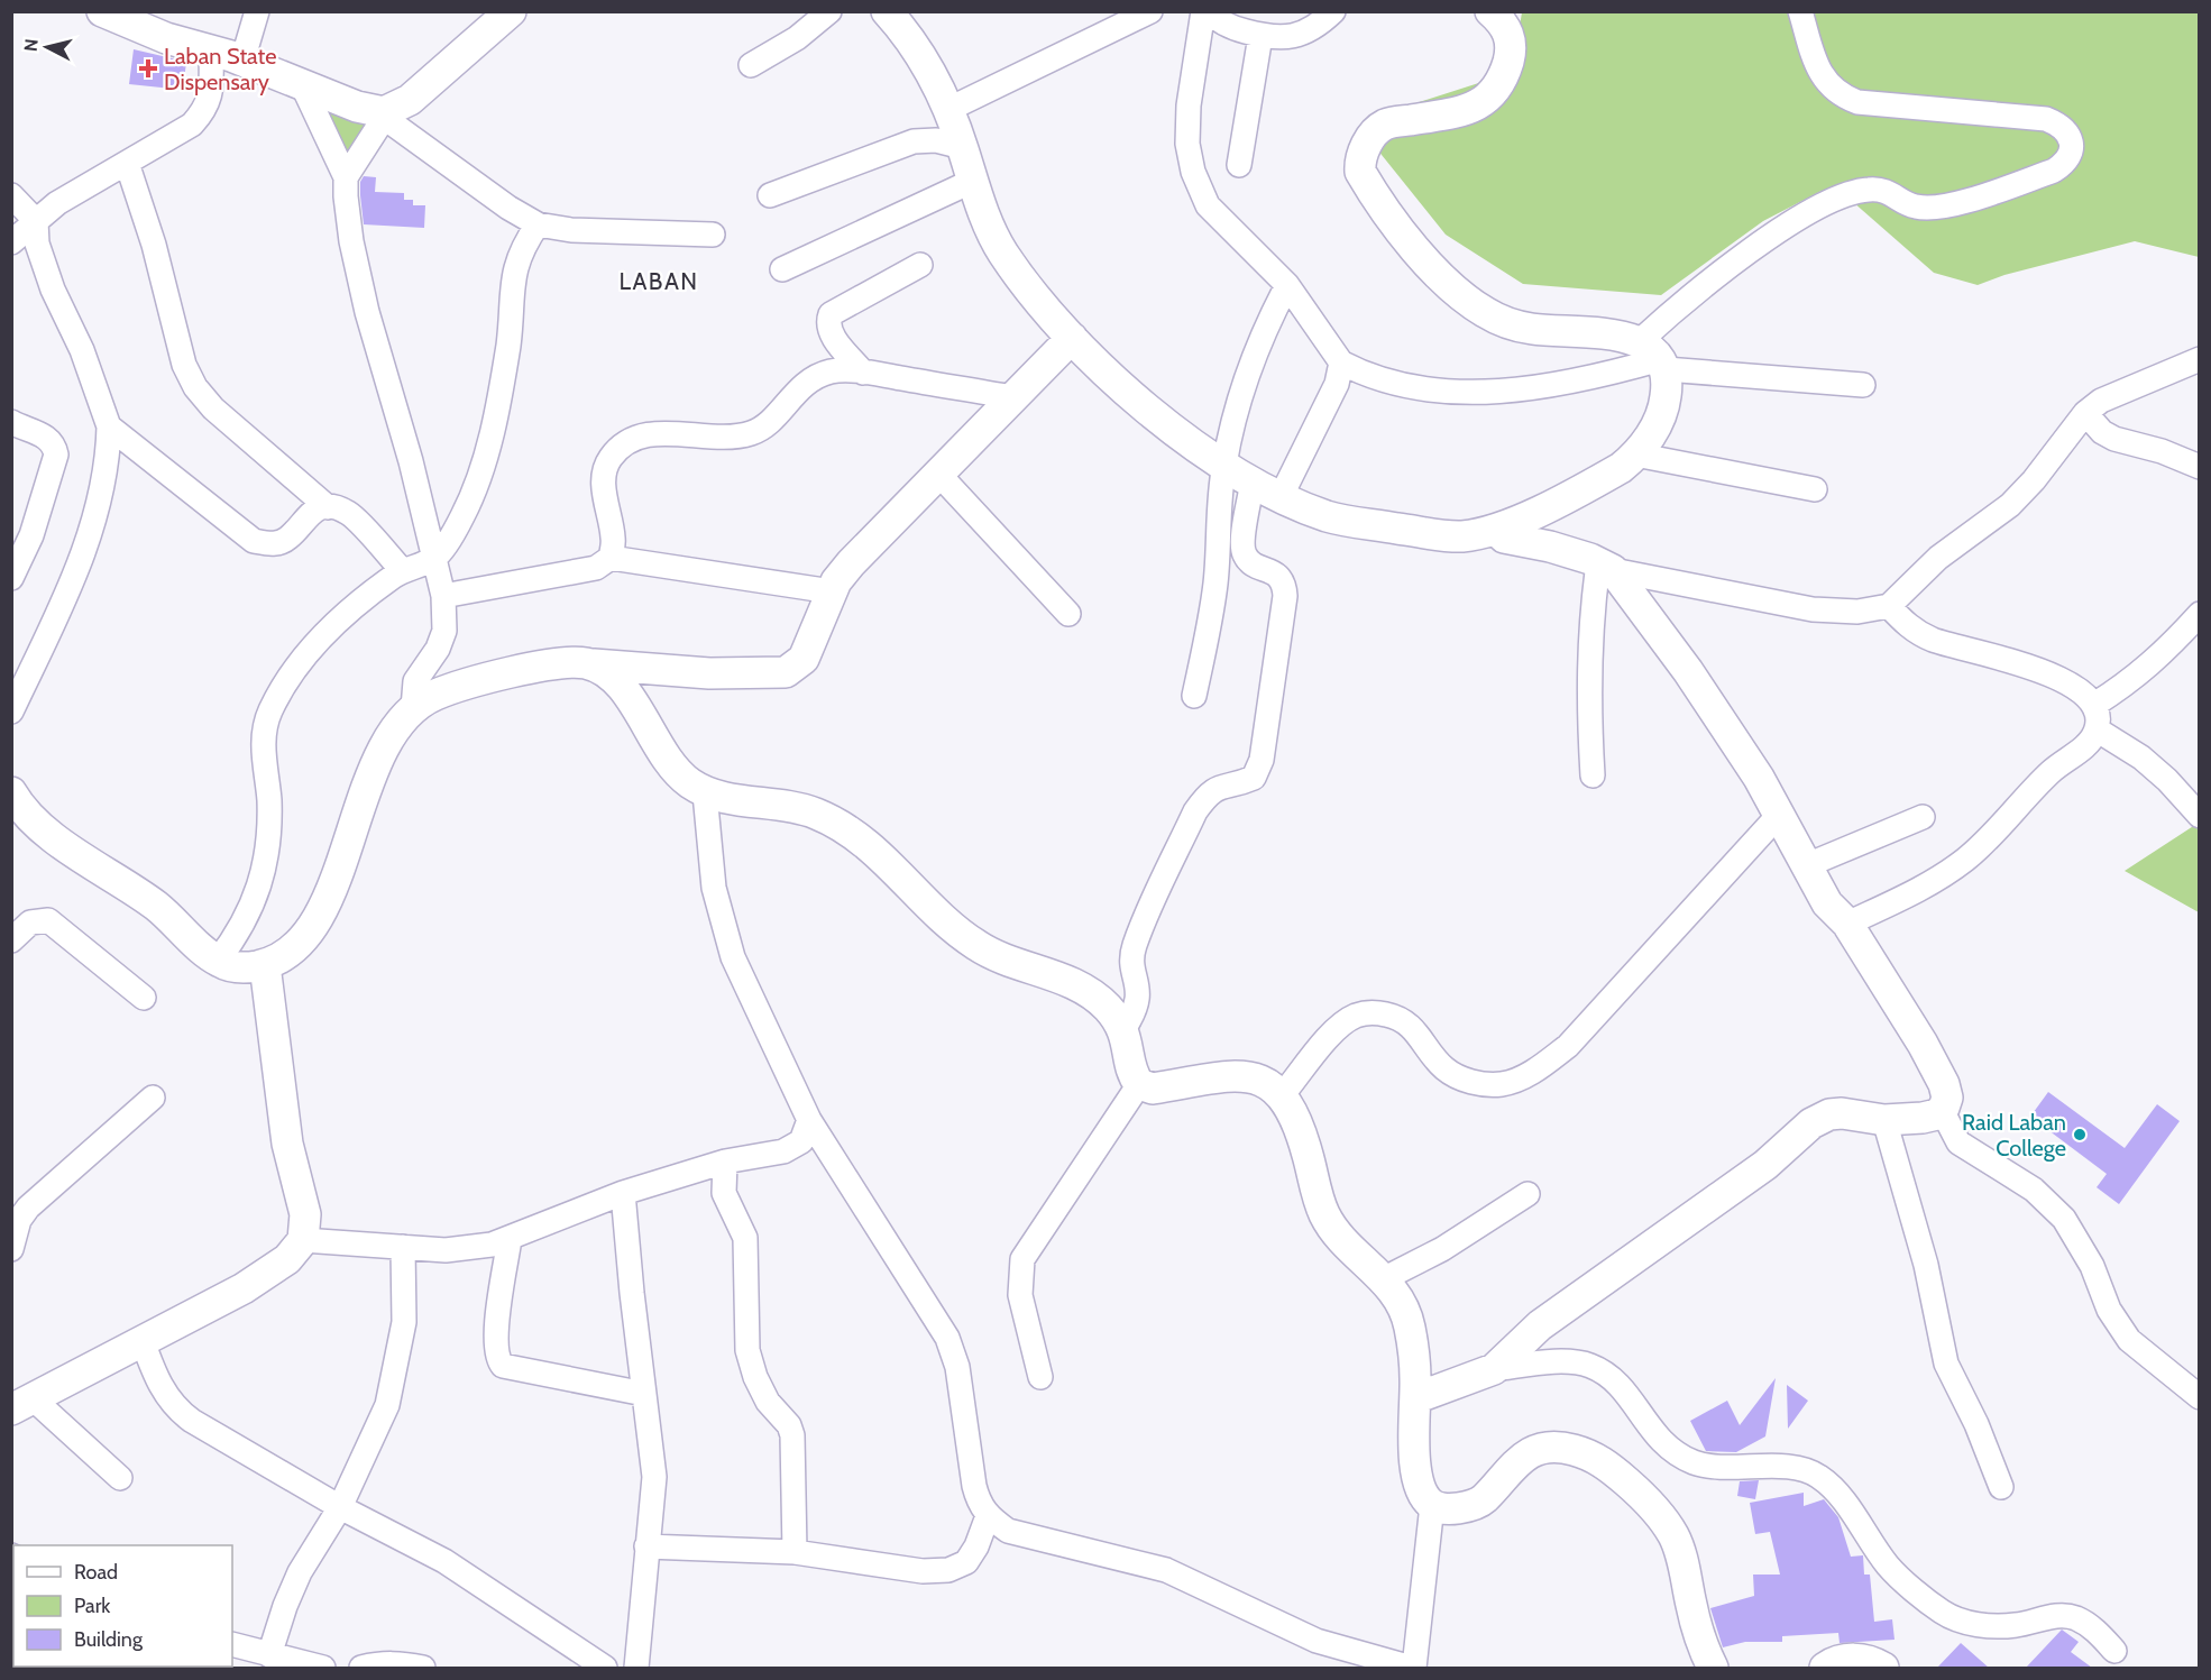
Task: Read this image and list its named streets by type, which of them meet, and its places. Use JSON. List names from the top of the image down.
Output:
{
  "districts": ["LABAN"],
  "places": {
    "health": ["Laban State Dispensary"],
    "other": ["Raid Laban College"]
  },
  "legend": ["Road", "Park", "Building"],
  "north": "left"
}
